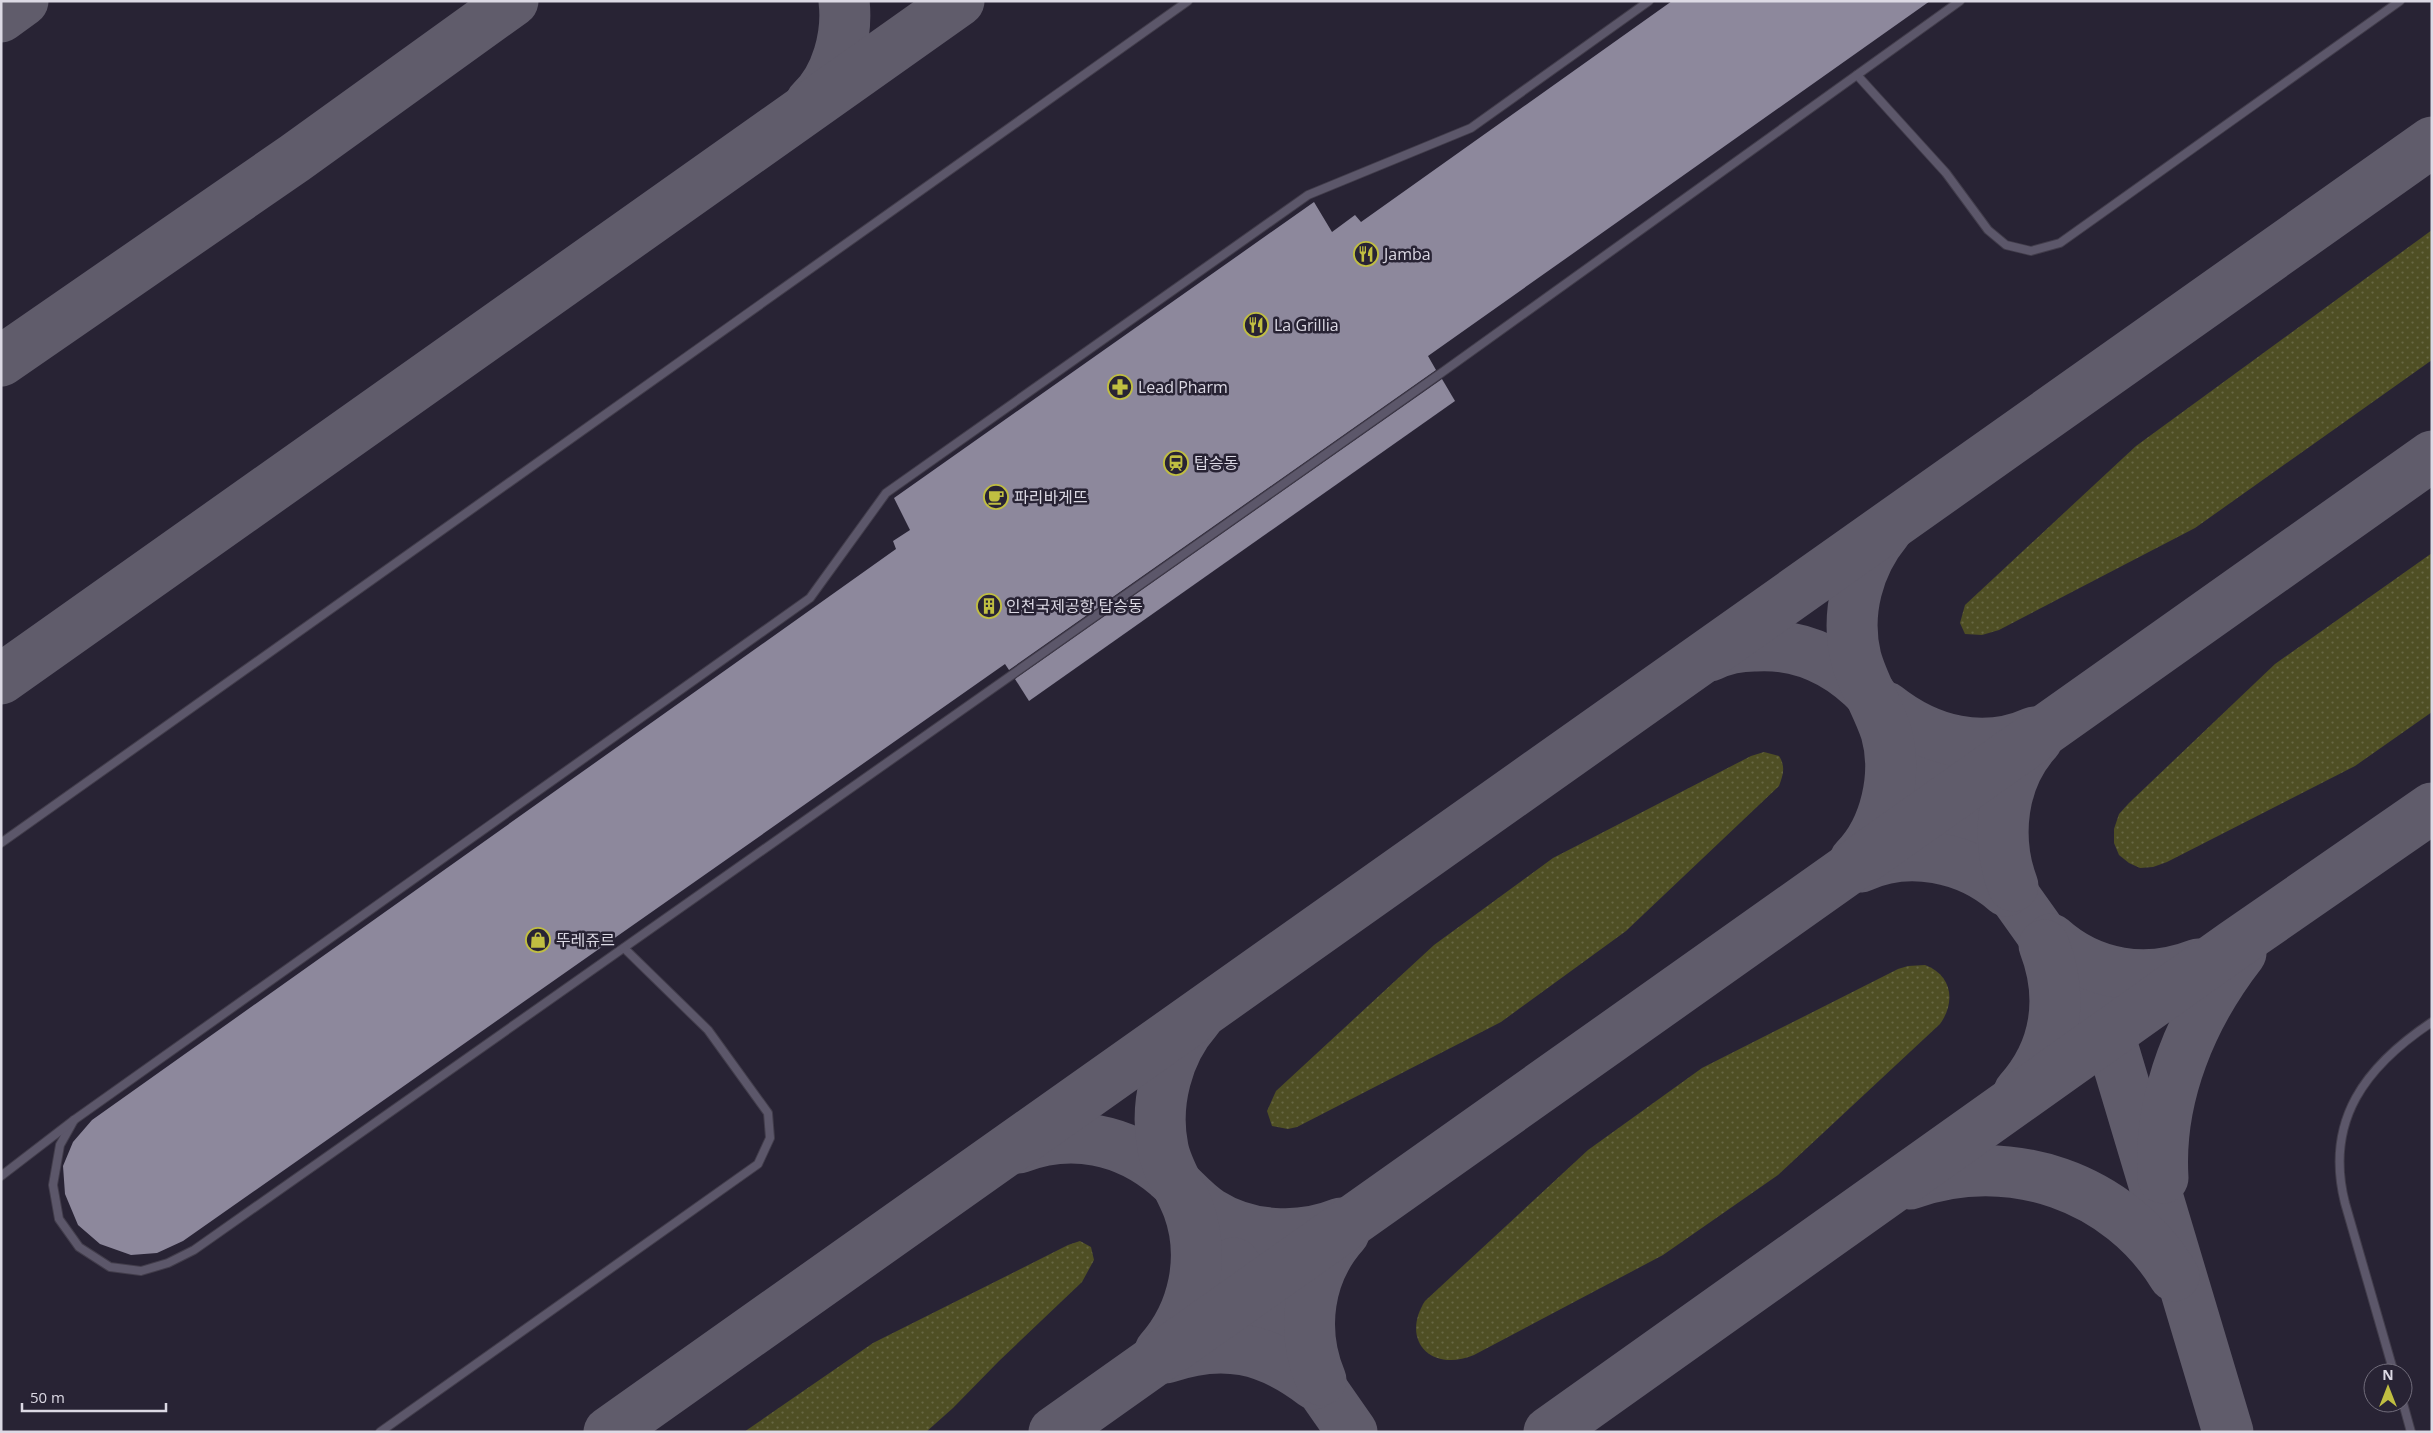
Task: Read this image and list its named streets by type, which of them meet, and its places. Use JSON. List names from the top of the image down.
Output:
{
  "places": {
    "restaurant": ["Jamba", "La Grillia"],
    "pharmacy": ["Lead Pharm"],
    "station": ["탑승동"],
    "cafe": ["파리바게뜨"],
    "building": ["인천국제공항 탑승동"],
    "shop": ["뚜레쥬르"]
  },
  "scale_bar": "50 m",
  "north": "top"
}
